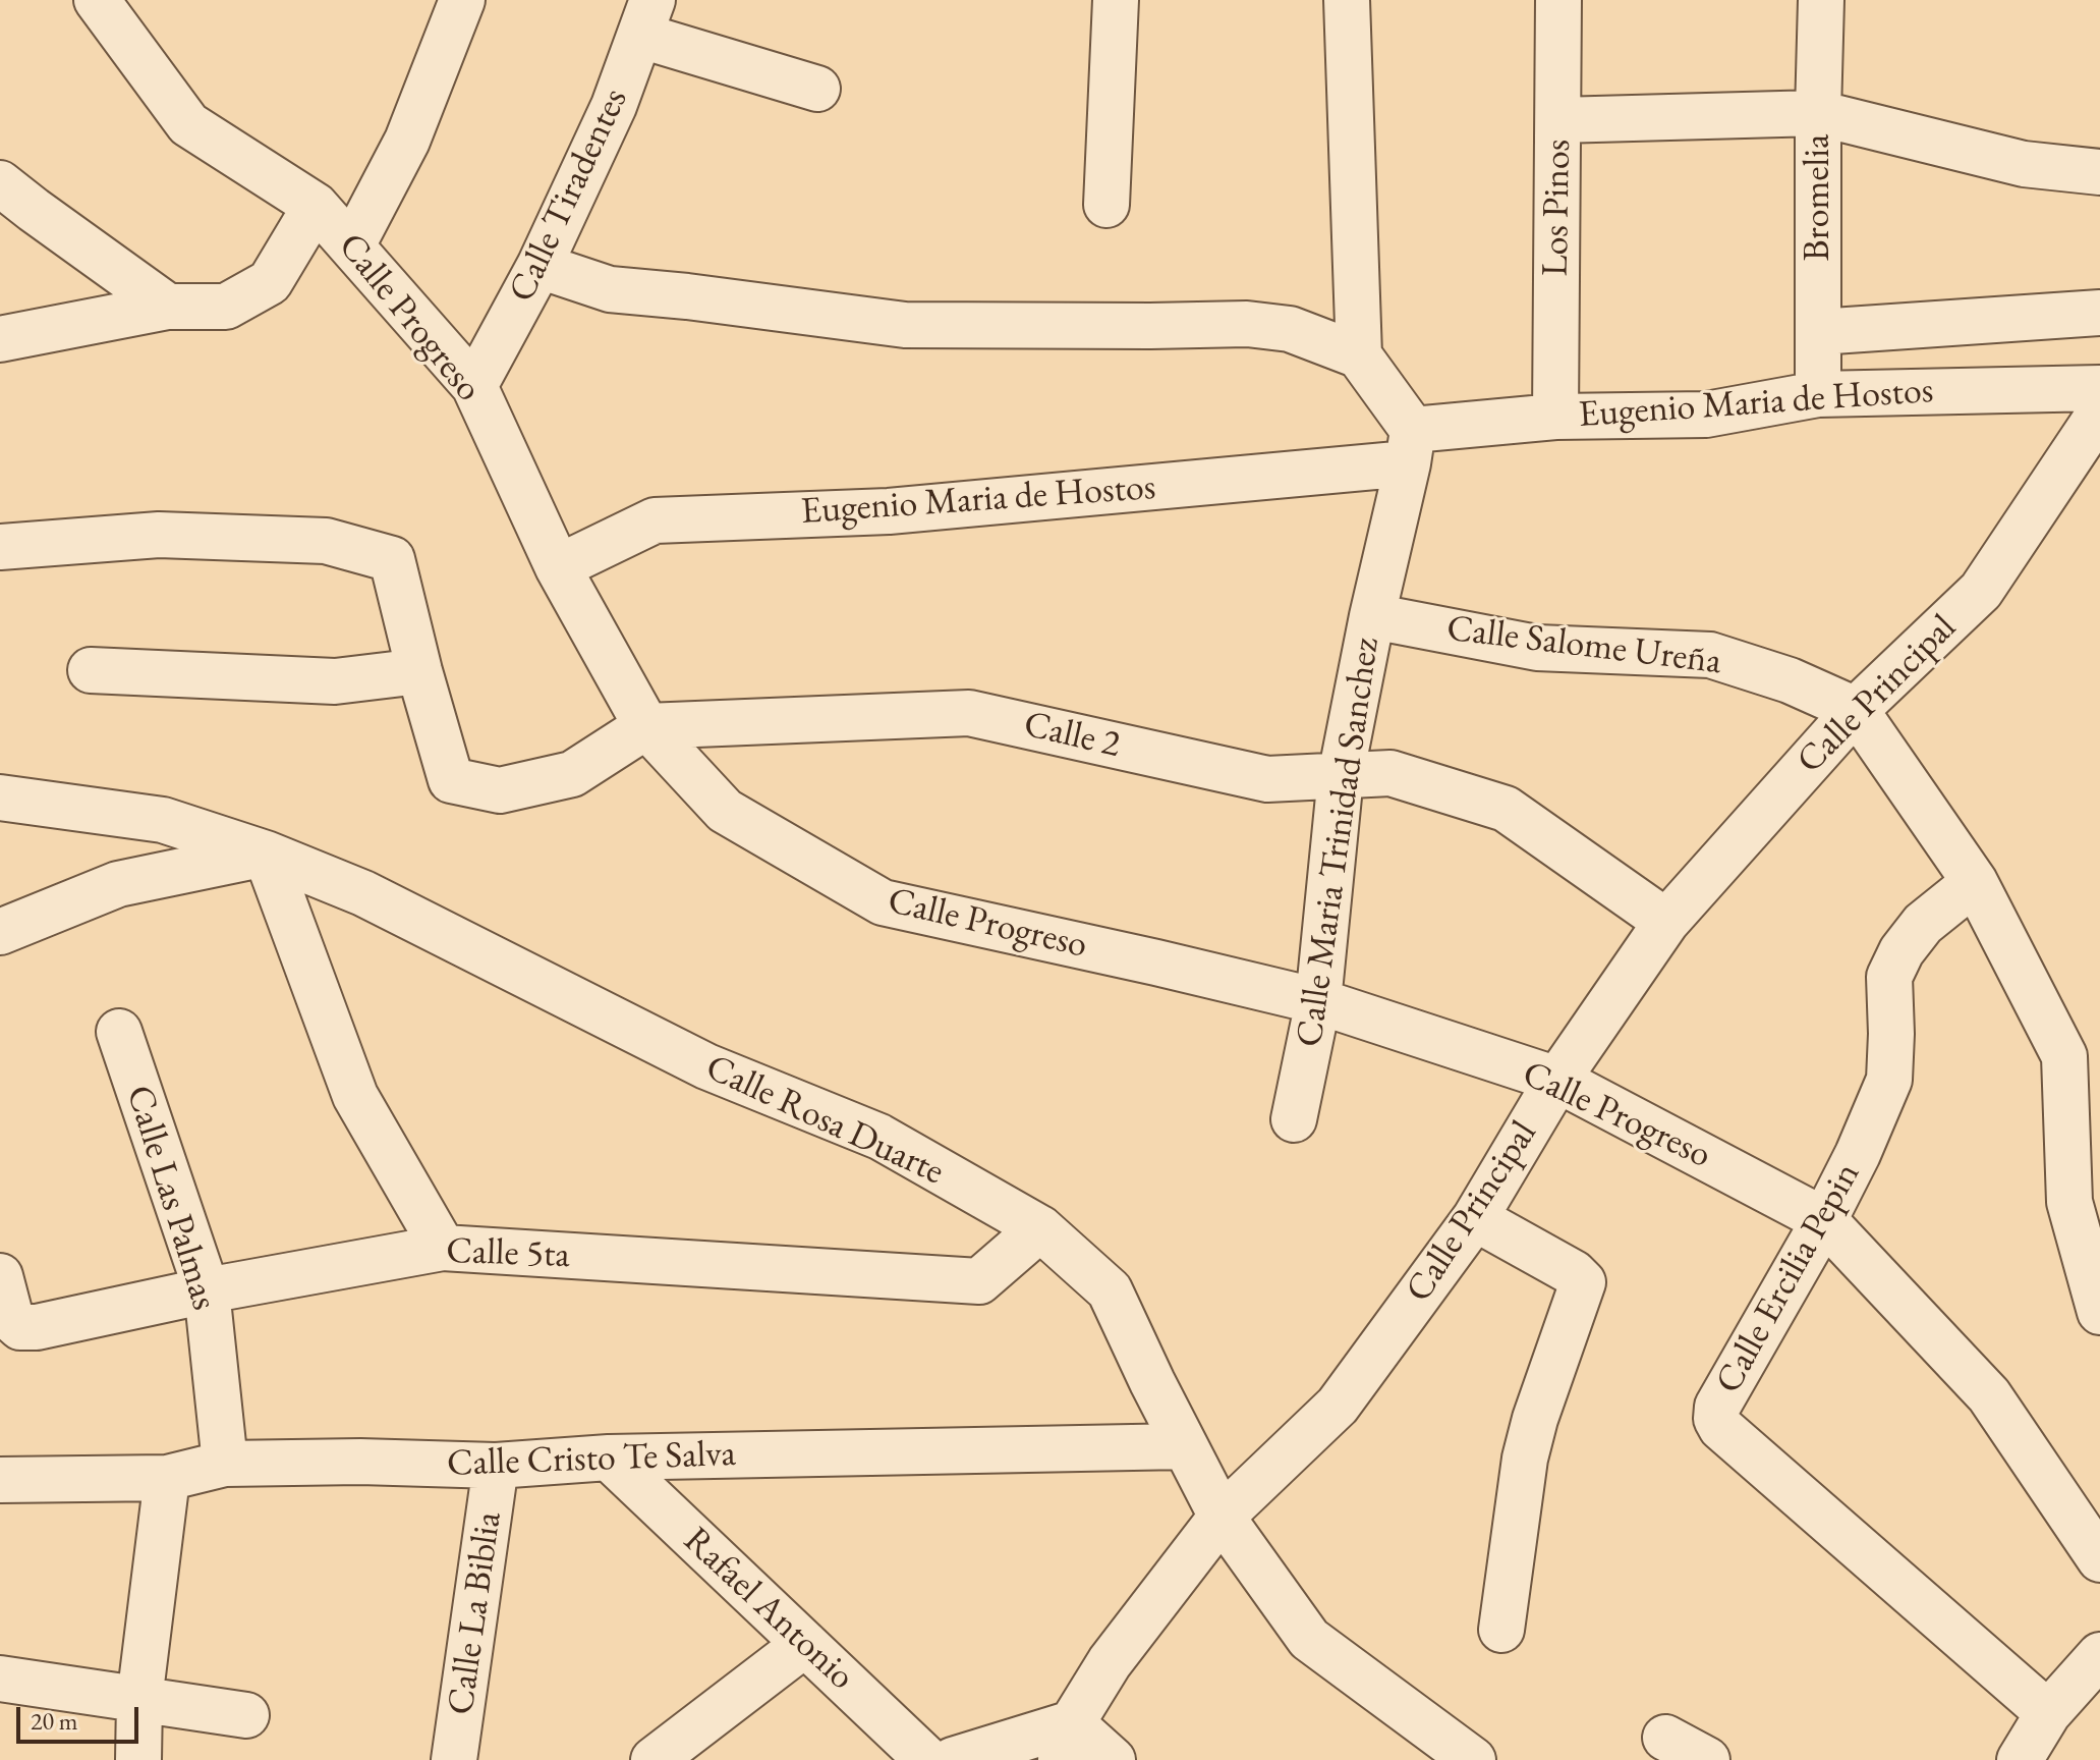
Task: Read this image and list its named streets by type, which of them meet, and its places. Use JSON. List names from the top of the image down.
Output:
{
  "streets": {
    "street": [
      "Calle Tiradentes",
      "Bromelia",
      "Los Pinos",
      "Calle Progreso",
      "Eugenio Maria de Hostos",
      "Calle Salome Ureña",
      "Calle Principal",
      "Calle 2",
      "Calle Maria Trinidad Sanchez",
      "Calle Rosa Duarte",
      "Calle Las Palmas",
      "Calle 5ta",
      "Calle Ercilia Pepin",
      "Calle Cristo Te Salva",
      "Rafael Antonio",
      "Calle La Biblia"
    ]
  },
  "crossings": [
    ["Calle Tiradentes", "Calle Progreso"],
    ["Bromelia", "Eugenio Maria de Hostos"],
    ["Los Pinos", "Eugenio Maria de Hostos"],
    ["Calle Progreso", "Eugenio Maria de Hostos"],
    ["Calle Progreso", "Calle Principal"],
    ["Calle Progreso", "Calle 2"],
    ["Calle Progreso", "Calle Maria Trinidad Sanchez"],
    ["Calle Progreso", "Calle Ercilia Pepin"],
    ["Eugenio Maria de Hostos", "Calle Maria Trinidad Sanchez"],
    ["Calle Salome Ureña", "Calle Principal"],
    ["Calle Salome Ureña", "Calle Maria Trinidad Sanchez"],
    ["Calle Principal", "Calle 2"],
    ["Calle Principal", "Calle Rosa Duarte"],
    ["Calle 2", "Calle Maria Trinidad Sanchez"],
    ["Calle Rosa Duarte", "Calle 5ta"],
    ["Calle Rosa Duarte", "Calle Cristo Te Salva"],
    ["Calle Las Palmas", "Calle 5ta"],
    ["Calle Las Palmas", "Calle Cristo Te Salva"],
    ["Calle Cristo Te Salva", "Rafael Antonio"],
    ["Calle Cristo Te Salva", "Calle La Biblia"]
  ],
  "scale_bar": "20 m"
}
